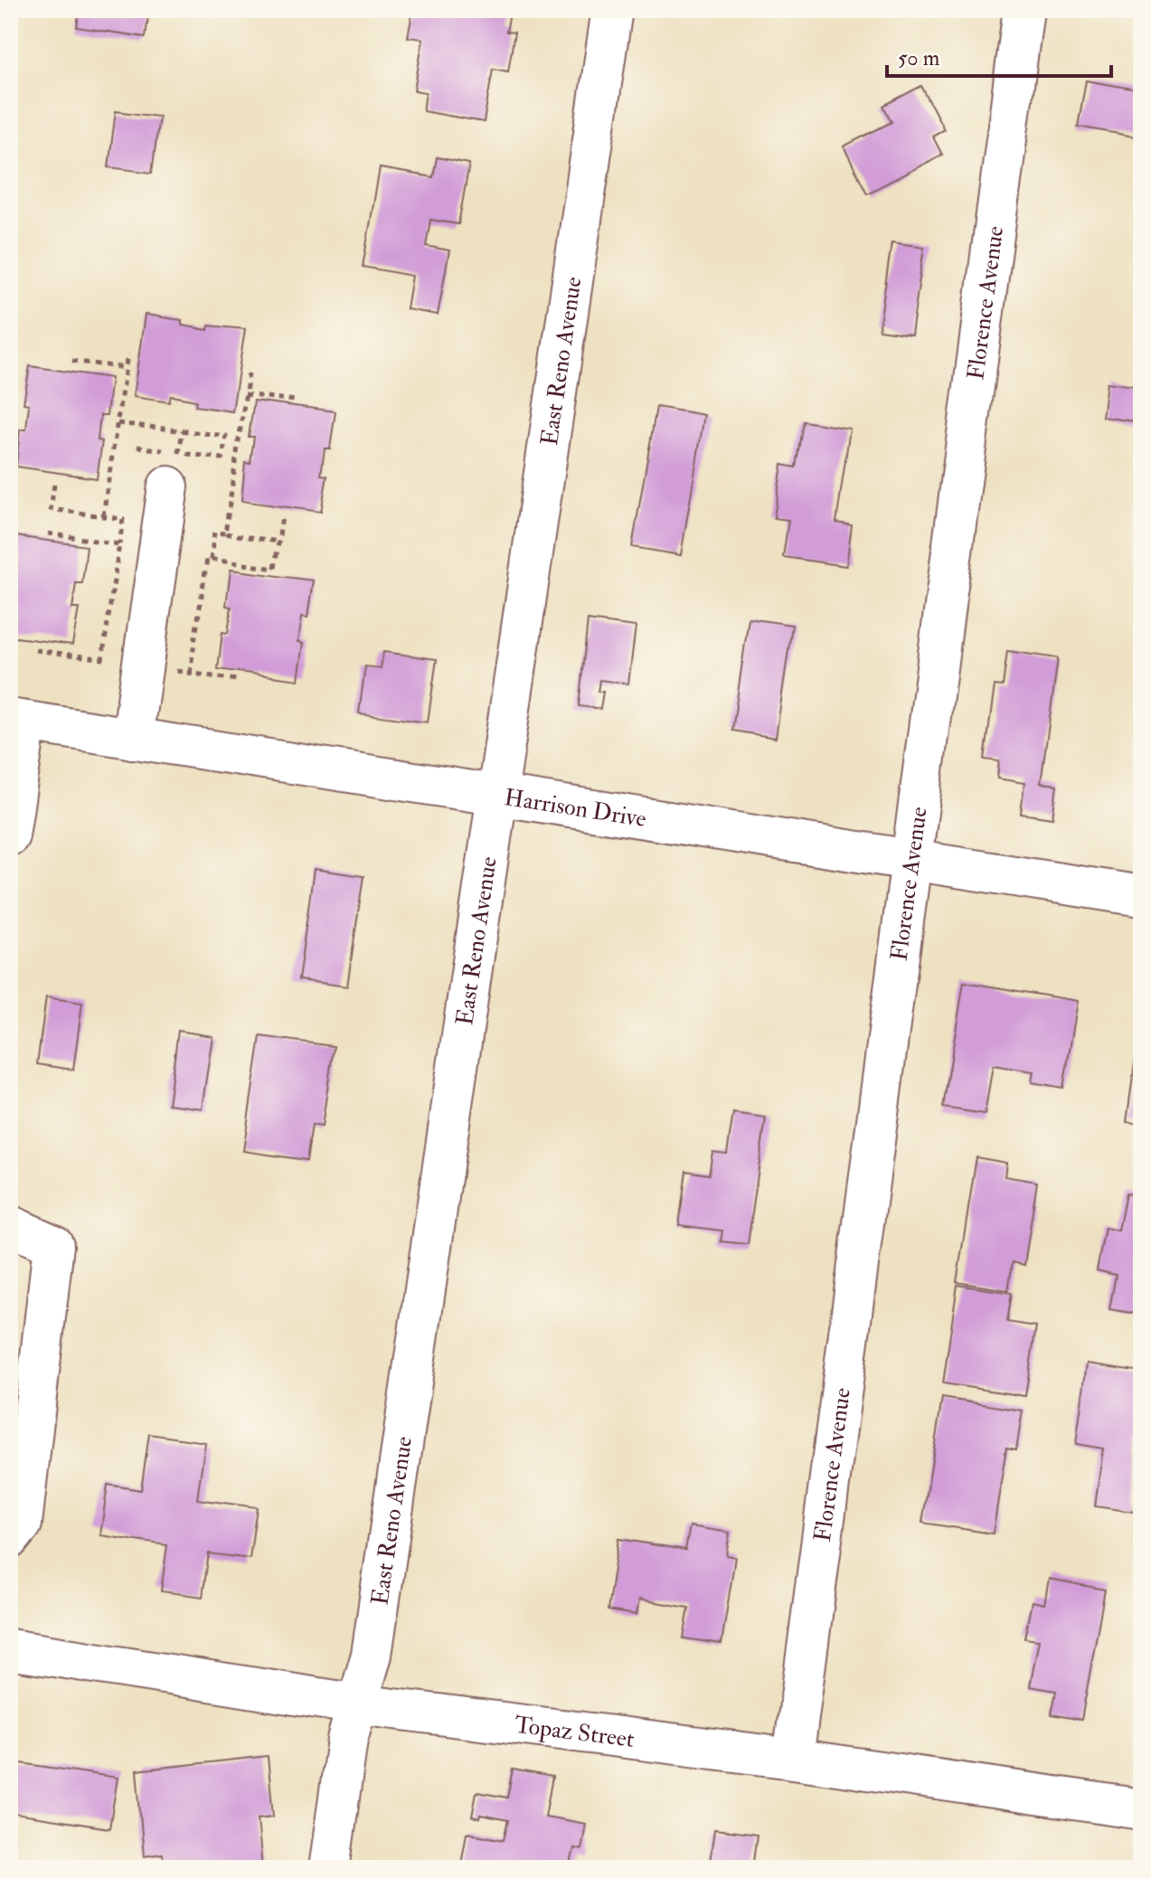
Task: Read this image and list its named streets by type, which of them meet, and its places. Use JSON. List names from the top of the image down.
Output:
{
  "streets": {
    "street": [
      "Florence Avenue",
      "East Reno Avenue",
      "Harrison Drive",
      "Topaz Street"
    ]
  },
  "crossings": [
    ["Florence Avenue", "Harrison Drive"],
    ["Florence Avenue", "Topaz Street"],
    ["East Reno Avenue", "Harrison Drive"],
    ["East Reno Avenue", "Topaz Street"]
  ],
  "scale_bar": "50 m"
}
